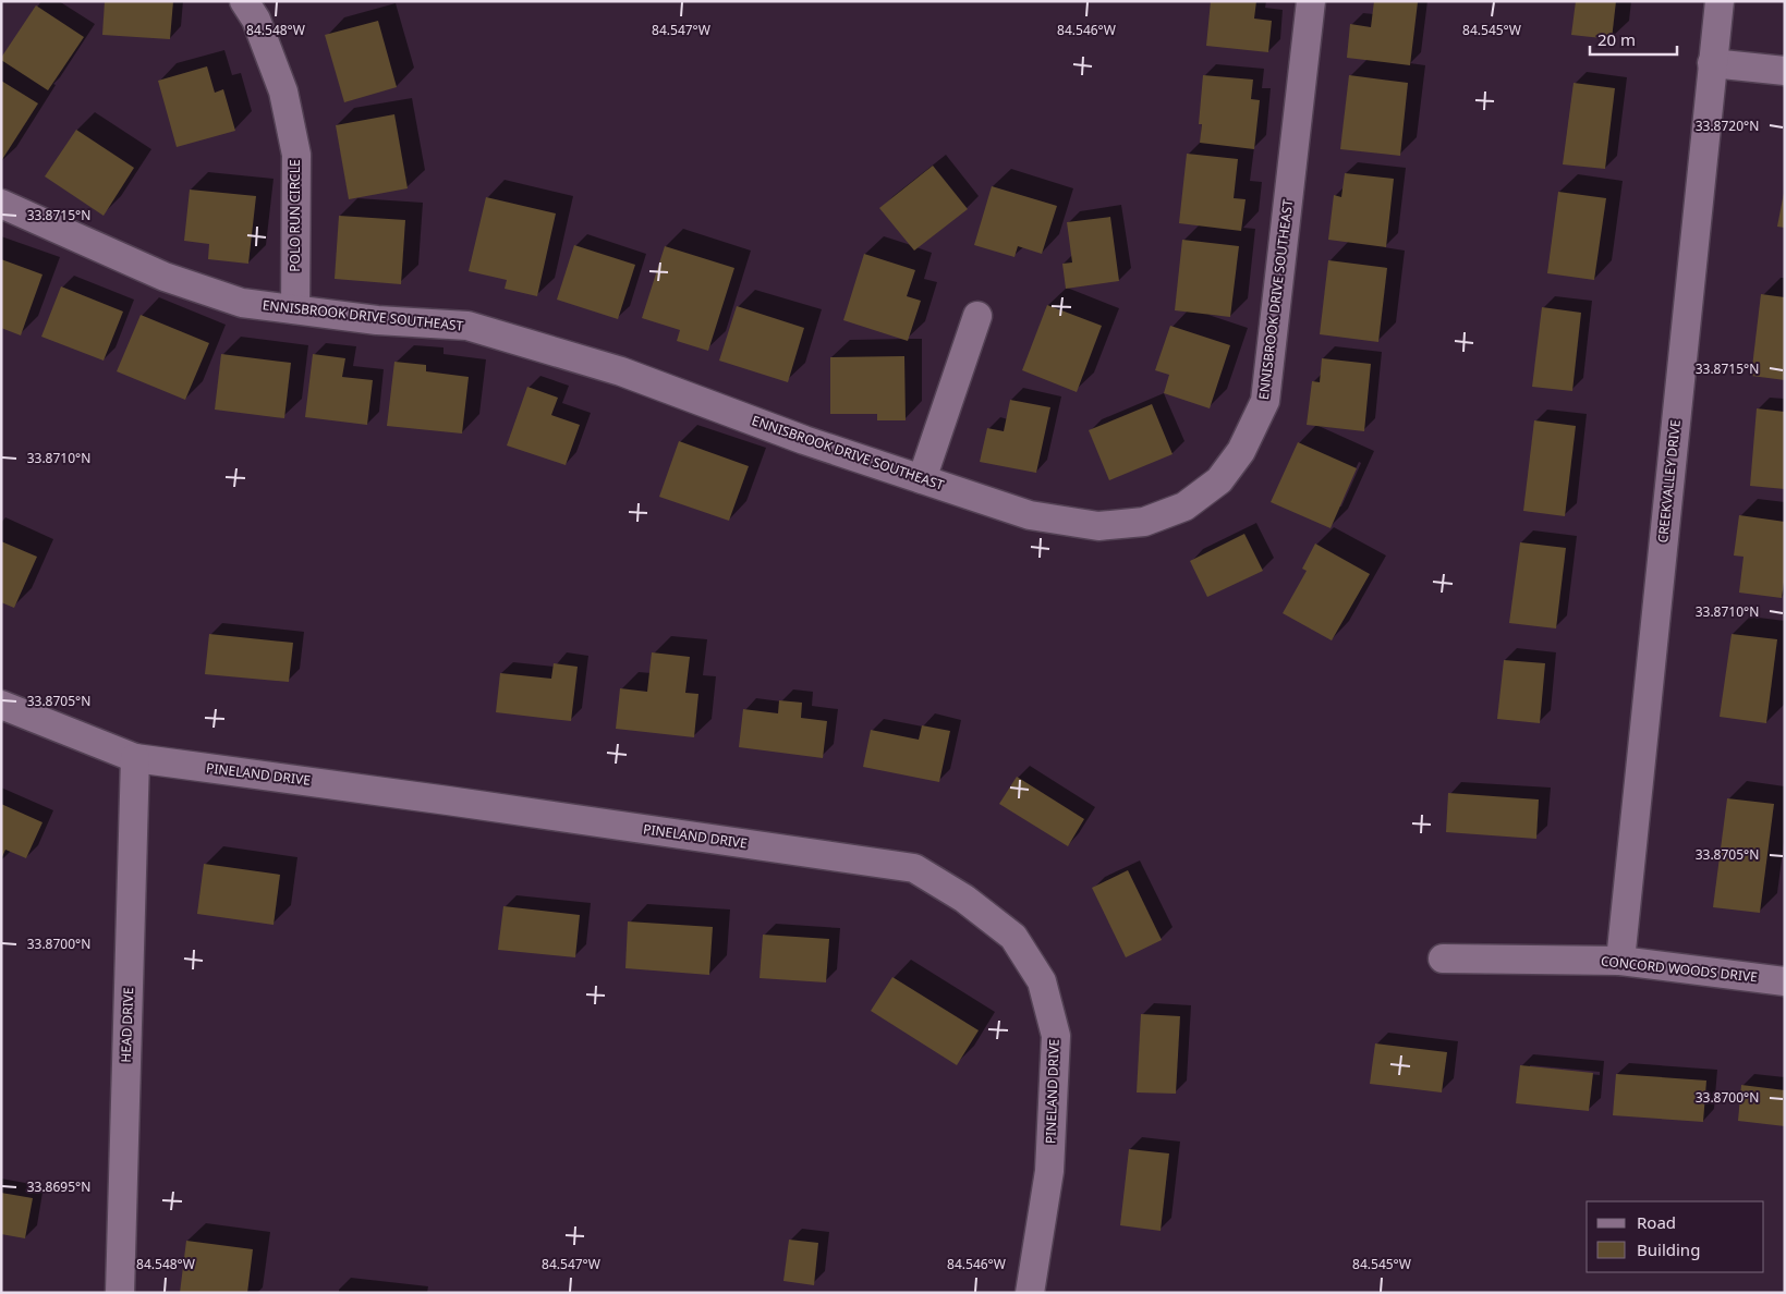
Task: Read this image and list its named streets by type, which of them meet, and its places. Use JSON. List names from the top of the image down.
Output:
{
  "streets": {
    "street": [
      "POLO RUN CIRCLE",
      "ENNISBROOK DRIVE SOUTHEAST",
      "CREEKVALLEY DRIVE",
      "PINELAND DRIVE",
      "CONCORD WOODS DRIVE",
      "HEAD DRIVE"
    ]
  },
  "crossings": [
    ["POLO RUN CIRCLE", "ENNISBROOK DRIVE SOUTHEAST"],
    ["CREEKVALLEY DRIVE", "CONCORD WOODS DRIVE"],
    ["PINELAND DRIVE", "HEAD DRIVE"]
  ],
  "legend": ["Road", "Building"],
  "scale_bar": "20 m",
  "coordinates": [
    "84.548°W",
    "84.547°W",
    "84.546°W",
    "84.545°W",
    "33.8720°N",
    "33.8715°N",
    "33.8710°N",
    "33.8705°N",
    "33.8700°N",
    "33.8695°N"
  ]
}
